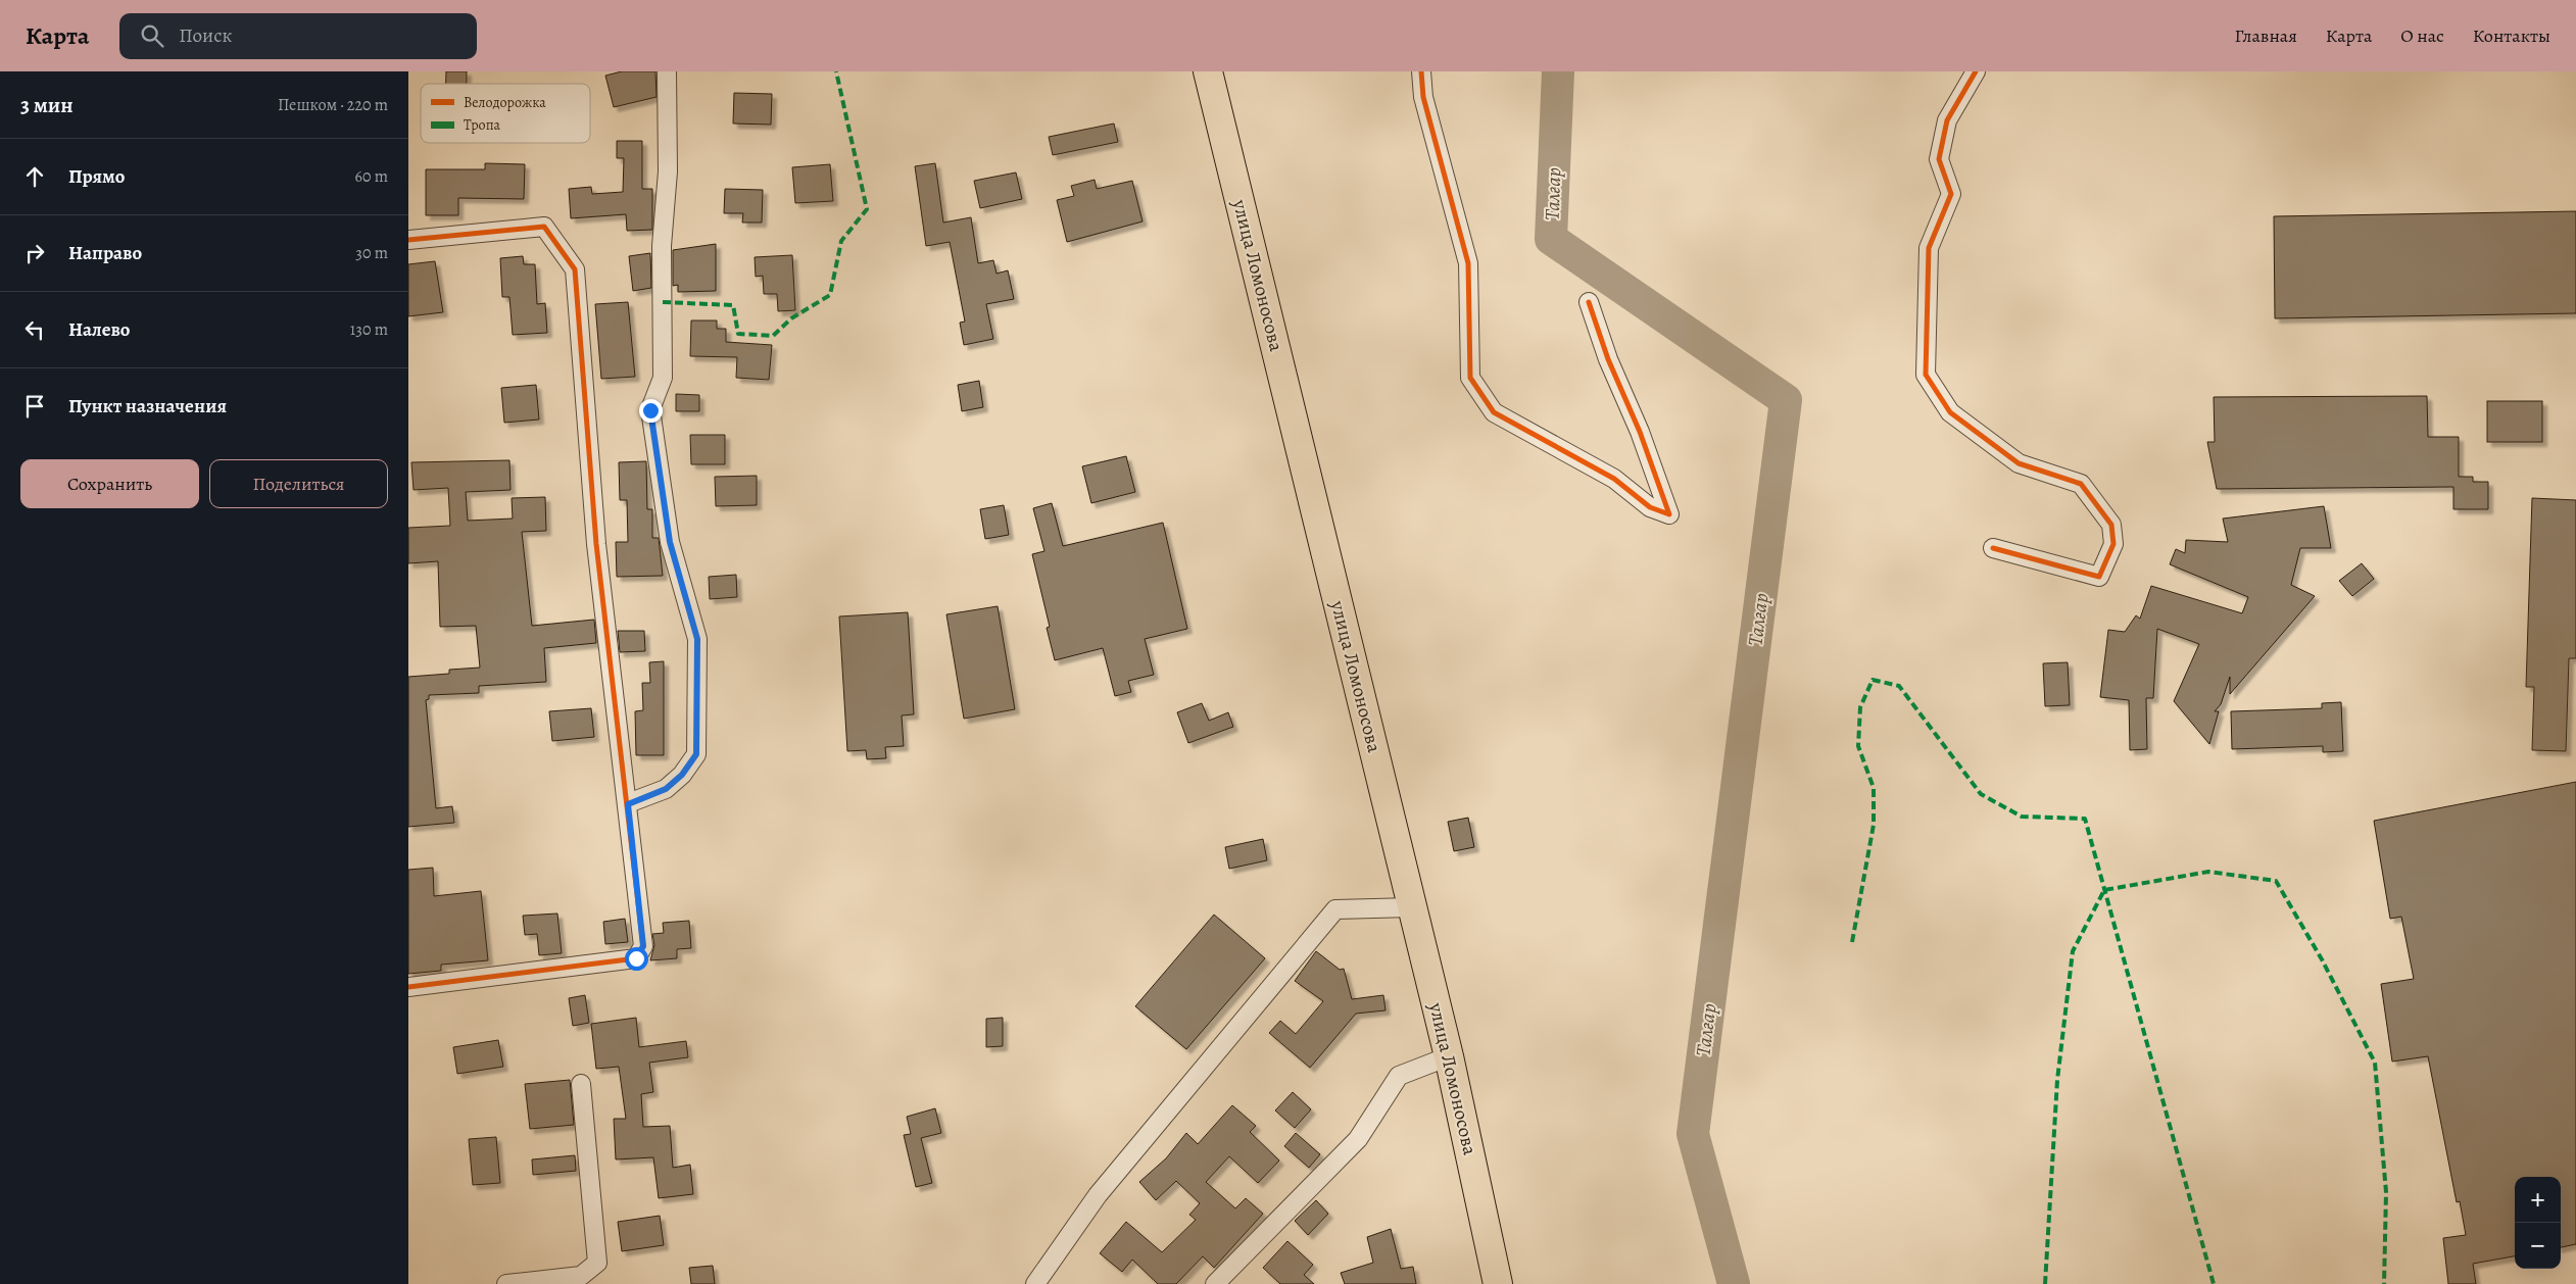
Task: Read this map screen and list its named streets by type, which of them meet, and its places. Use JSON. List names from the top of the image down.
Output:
{
  "streets": {
    "main road": ["улица Ломоносова"]
  },
  "water": ["Талғар"],
  "legend": ["Велодорожка", "Тропа"],
  "page": {
    "header": "Карта",
    "search": "Поиск",
    "nav": [
      "Главная",
      "Карта",
      "О нас",
      "Контакты"
    ],
    "heading": ["3 мин", "Пешком · 220 m"],
    "list": [
      ["Прямо", "60 m"],
      ["Направо", "30 m"],
      ["Налево", "130 m"],
      "Пункт назначения"
    ],
    "buttons": ["Сохранить", "Поделиться"],
    "map_buttons": ["+", "−"]
  }
}
